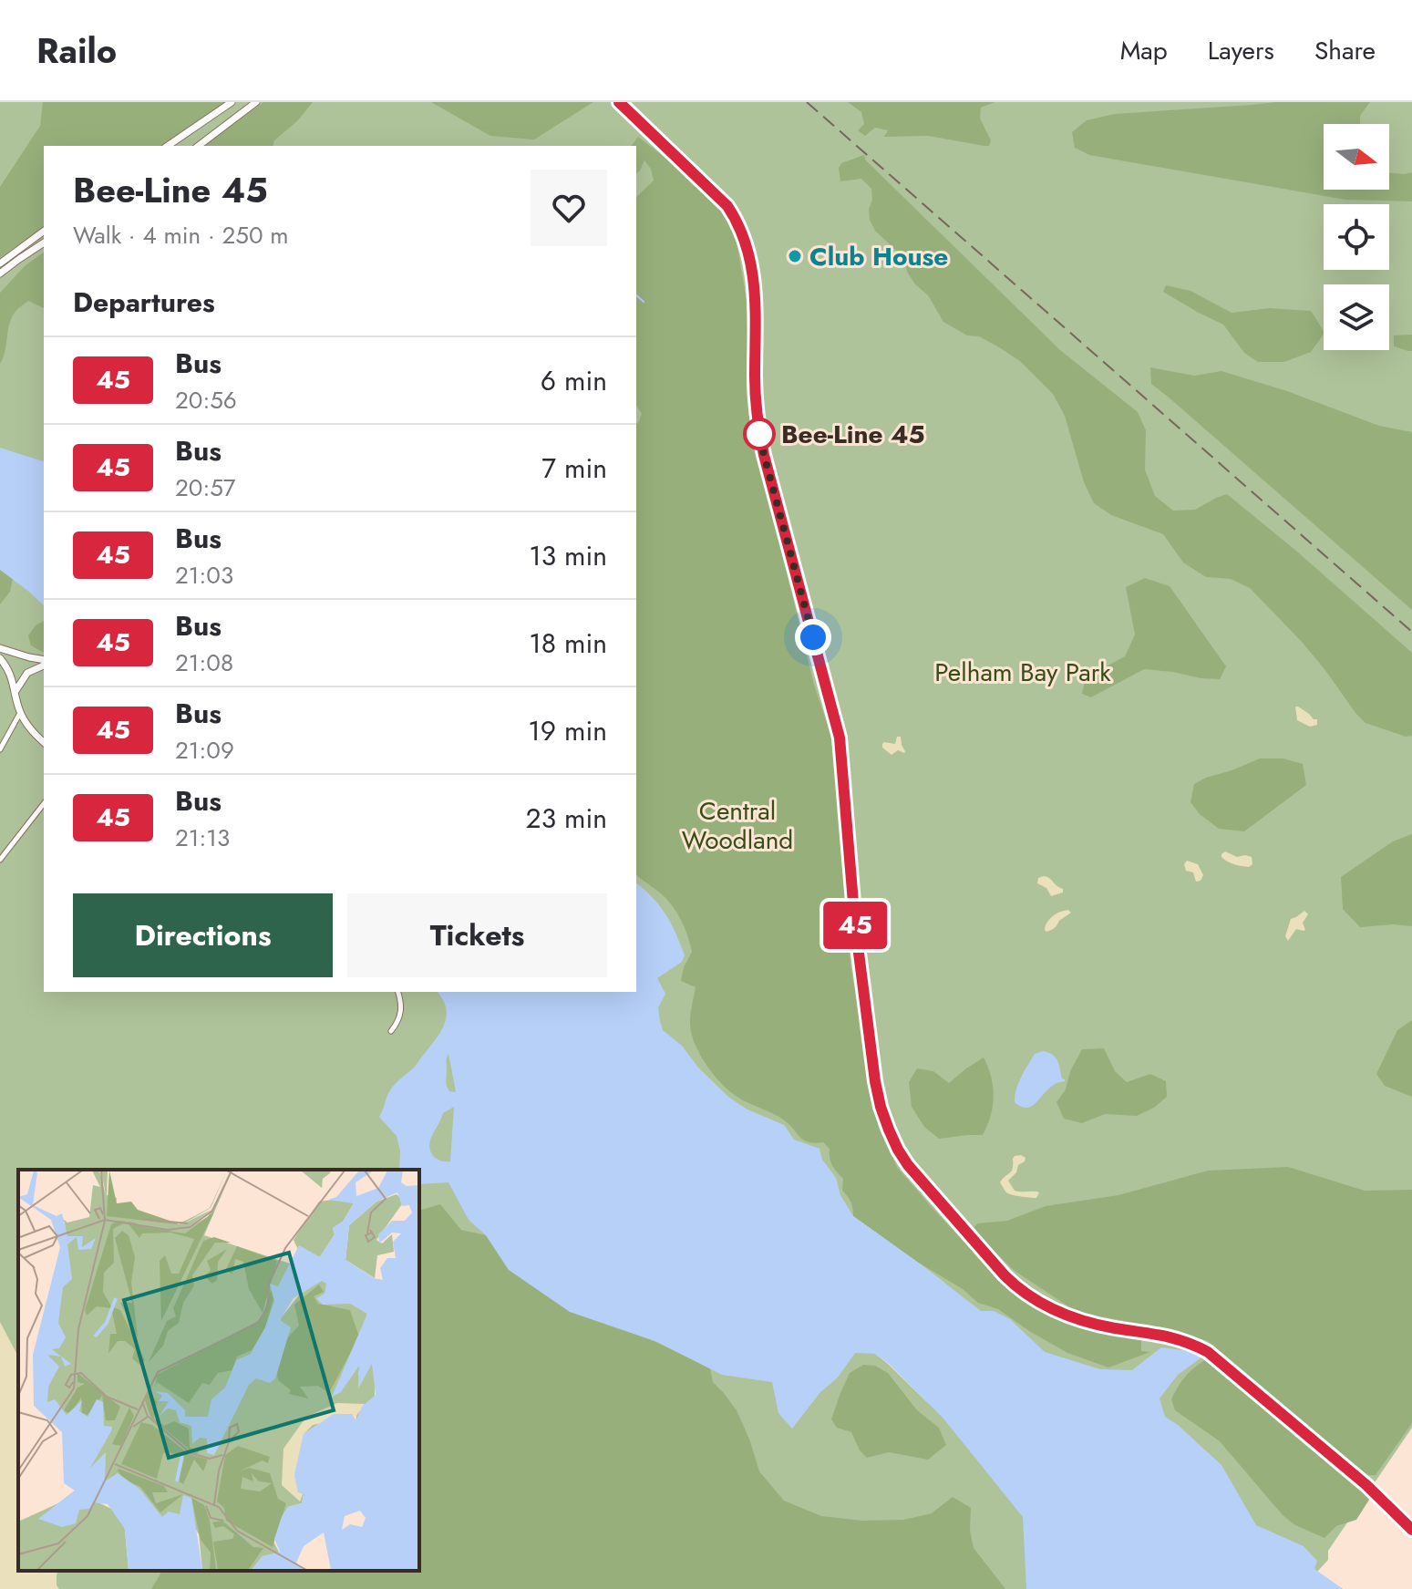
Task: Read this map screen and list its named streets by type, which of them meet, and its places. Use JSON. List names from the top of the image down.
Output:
{
  "parks": ["Pelham Bay Park", "Central Woodland"],
  "places": ["Club House", "Bee-Line 45"],
  "lines": ["bus line 45"],
  "north": "right",
  "page": {
    "header": "Railo",
    "nav": ["Map", "Layers", "Share"],
    "on_map": "45",
    "heading": [
      ["Bee-Line 45", "Walk · 4 min · 250 m"],
      "Departures"
    ],
    "list": [
      {
        "mark": "45",
        "name": "Bus",
        "note": "20:56",
        "value": "6 min"
      },
      {
        "mark": "45",
        "name": "Bus",
        "note": "20:57",
        "value": "7 min"
      },
      {
        "mark": "45",
        "name": "Bus",
        "note": "21:03",
        "value": "13 min"
      },
      {
        "mark": "45",
        "name": "Bus",
        "note": "21:08",
        "value": "18 min"
      },
      {
        "mark": "45",
        "name": "Bus",
        "note": "21:09",
        "value": "19 min"
      },
      {
        "mark": "45",
        "name": "Bus",
        "note": "21:13",
        "value": "23 min"
      }
    ],
    "buttons": ["Directions", "Tickets"]
  }
}
